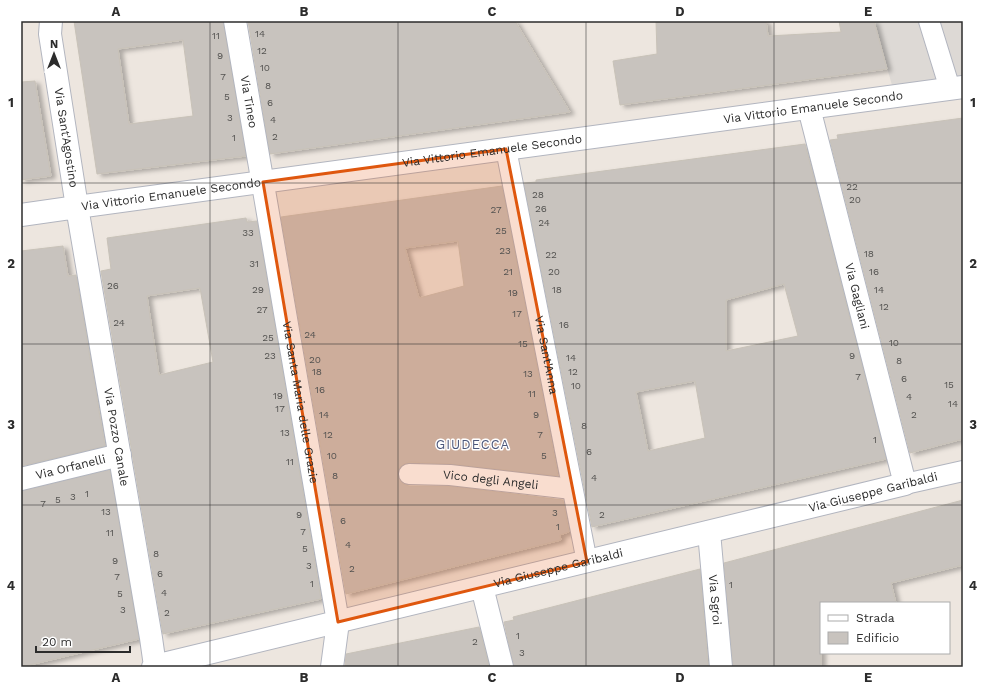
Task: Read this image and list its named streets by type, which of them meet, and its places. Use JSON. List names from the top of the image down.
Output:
{
  "streets": {
    "street": [
      "Via Tineo",
      "Via Vittorio Emanuele Secondo",
      "Via Sant'Agostino",
      "Via Gagliani",
      "Via Sant'Anna",
      "Via Santa Maria delle Grazie",
      "Via Pozzo Canale",
      "Via Orfanelli",
      "Vico degli Angeli",
      "Via Giuseppe Garibaldi",
      "Via Sgroi"
    ]
  },
  "crossings": [
    ["Via Tineo", "Via Vittorio Emanuele Secondo"],
    ["Via Tineo", "Via Santa Maria delle Grazie"],
    ["Via Vittorio Emanuele Secondo", "Via Sant'Agostino"],
    ["Via Vittorio Emanuele Secondo", "Via Gagliani"],
    ["Via Vittorio Emanuele Secondo", "Via Sant'Anna"],
    ["Via Vittorio Emanuele Secondo", "Via Santa Maria delle Grazie"],
    ["Via Vittorio Emanuele Secondo", "Via Pozzo Canale"],
    ["Via Sant'Agostino", "Via Pozzo Canale"],
    ["Via Gagliani", "Via Giuseppe Garibaldi"],
    ["Via Sant'Anna", "Vico degli Angeli"],
    ["Via Sant'Anna", "Via Giuseppe Garibaldi"],
    ["Via Santa Maria delle Grazie", "Via Giuseppe Garibaldi"],
    ["Via Pozzo Canale", "Via Orfanelli"],
    ["Via Pozzo Canale", "Via Giuseppe Garibaldi"],
    ["Via Giuseppe Garibaldi", "Via Sgroi"]
  ],
  "districts": ["GIUDECCA"],
  "house_numbers": [
    "14",
    "11",
    "12",
    "9",
    "10",
    "7",
    "8",
    "5",
    "6",
    "3",
    "4",
    "2",
    "1",
    "22",
    "28",
    "20",
    "26",
    "27",
    "24",
    "25",
    "33",
    "23",
    "18",
    "22",
    "31",
    "21",
    "20",
    "16",
    "26",
    "29",
    "18",
    "14",
    "19",
    "12",
    "27",
    "17",
    "24",
    "16",
    "24",
    "25",
    "10",
    "15",
    "23",
    "9",
    "14",
    "20",
    "8",
    "18",
    "12",
    "13",
    "7",
    "6",
    "15",
    "10",
    "16",
    "11",
    "19",
    "4",
    "14",
    "17",
    "14",
    "9",
    "2",
    "8",
    "13",
    "12",
    "7",
    "1",
    "6",
    "10",
    "5",
    "11",
    "8",
    "4",
    "1",
    "3",
    "5",
    "7",
    "13",
    "3",
    "9",
    "2",
    "6",
    "1",
    "7",
    "11",
    "4",
    "5",
    "8",
    "9",
    "3",
    "2",
    "6",
    "7",
    "1",
    "1",
    "4",
    "5",
    "3",
    "2",
    "1",
    "2",
    "3"
  ],
  "legend": ["Strada", "Edificio"],
  "scale_bar": "20 m",
  "north": "top",
  "grid": {
    "columns": [
      "A",
      "B",
      "C",
      "D",
      "E"
    ],
    "rows": [
      "1",
      "2",
      "3",
      "4"
    ]
  }
}
